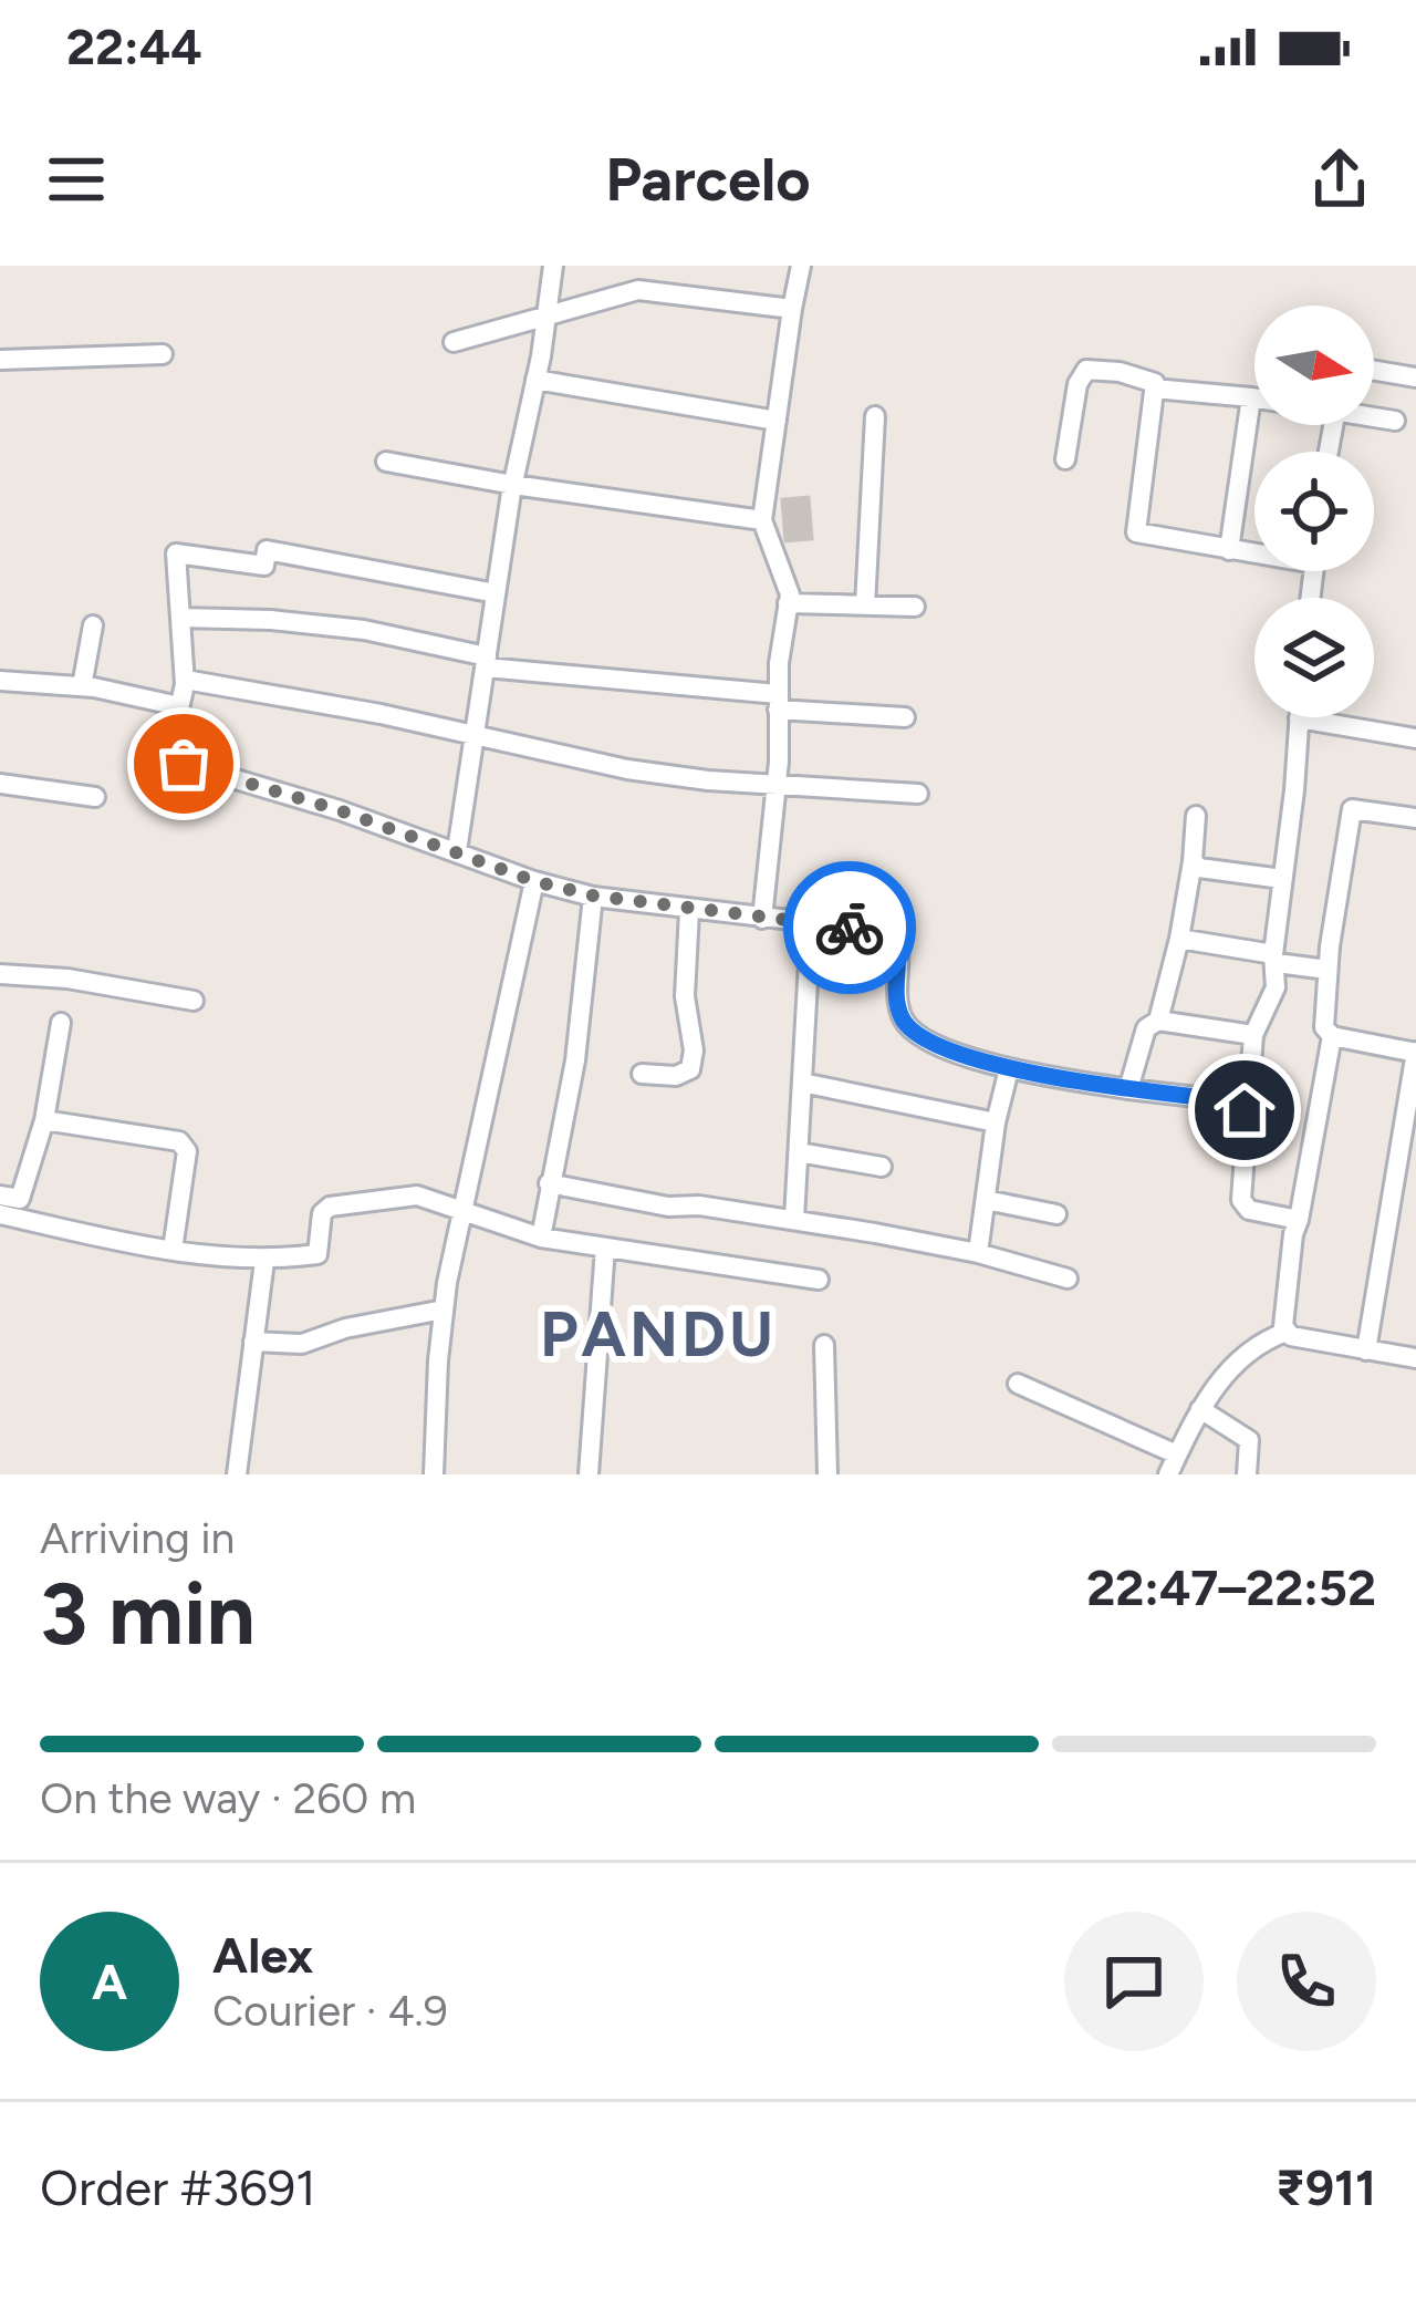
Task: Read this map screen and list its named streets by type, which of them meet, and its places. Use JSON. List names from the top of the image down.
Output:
{
  "districts": ["PANDU"],
  "north": "right",
  "page": {
    "status": "22:44",
    "header": "Parcelo",
    "heading": ["3 min", "Arriving in", "22:47–22:52"],
    "panel": [
      "Alex",
      "Courier · 4.9",
      "Order #3691",
      "₹911"
    ],
    "bar": "On the way · 260 m",
    "round": "A"
  }
}
